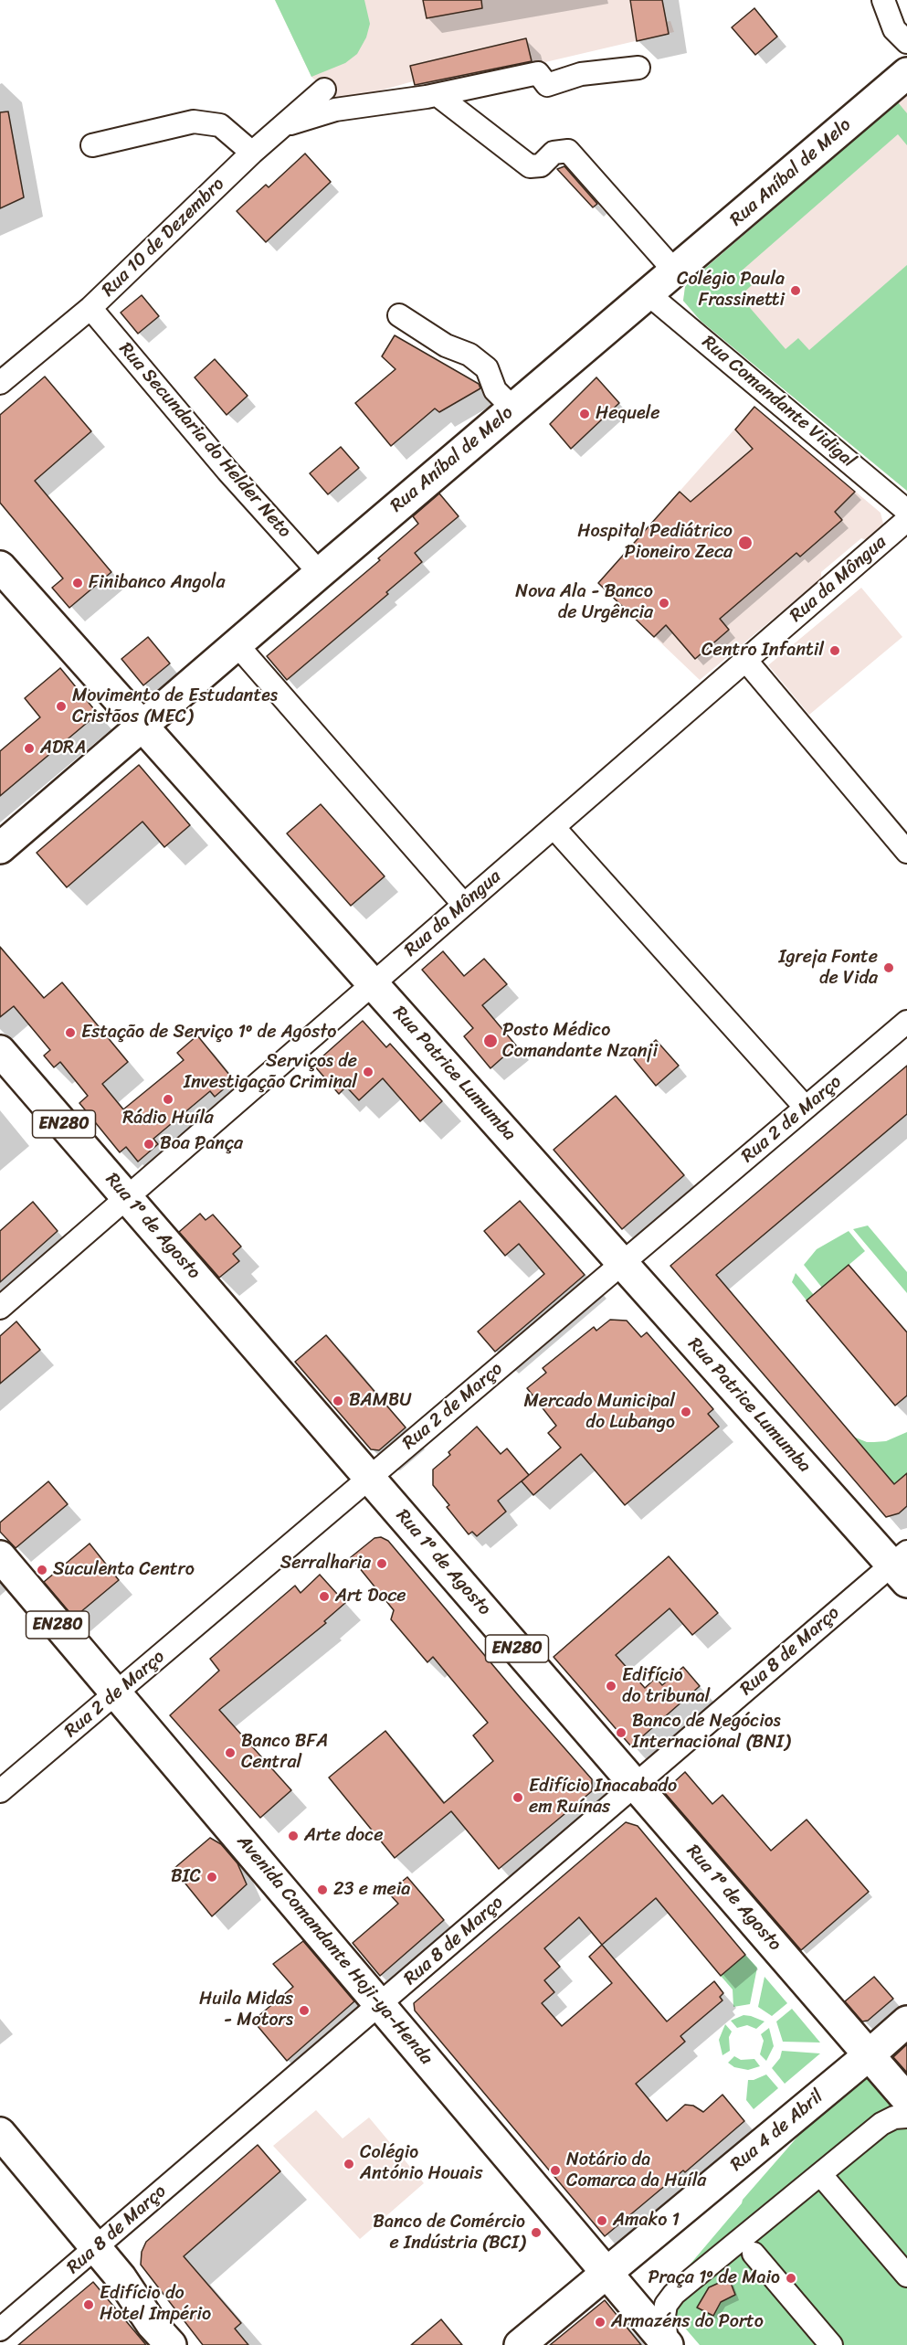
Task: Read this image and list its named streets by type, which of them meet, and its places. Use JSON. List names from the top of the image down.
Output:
{
  "streets": {
    "street": [
      "Rua Aníbal de Melo",
      "Rua 10 de Dezembro",
      "Rua Comandante Vidigal",
      "Rua Secundaria do Helder Neto",
      "Rua da Môngua",
      "Rua Patrice Lumumba",
      "Rua 2 de Março",
      "EN280",
      "Rua 1º de Agosto",
      "Rua 8 de Março",
      "Avenida Comandante Hoji-ya-Henda",
      "Rua 4 de Abril"
    ]
  },
  "crossings": [
    ["Rua Aníbal de Melo", "Rua Comandante Vidigal"],
    ["Rua Aníbal de Melo", "Rua Secundaria do Helder Neto"],
    ["Rua Aníbal de Melo", "Rua Patrice Lumumba"],
    ["Rua 10 de Dezembro", "Rua Secundaria do Helder Neto"],
    ["Rua da Môngua", "Rua Patrice Lumumba"],
    ["Rua da Môngua", "Rua 1º de Agosto"],
    ["Rua Patrice Lumumba", "Rua 2 de Março"],
    ["Rua Patrice Lumumba", "Rua 8 de Março"],
    ["Rua 2 de Março", "Rua 1º de Agosto"],
    ["Rua 2 de Março", "Avenida Comandante Hoji-ya-Henda"],
    ["Rua 1º de Agosto", "Rua 8 de Março"],
    ["Rua 1º de Agosto", "Rua 4 de Abril"],
    ["Rua 8 de Março", "Avenida Comandante Hoji-ya-Henda"],
    ["Avenida Comandante Hoji-ya-Henda", "Rua 4 de Abril"]
  ],
  "places": [
    "Colégio Paula Frassinetti",
    "Hequele",
    "Hospital Pediátrico Pioneiro Zeca",
    "Finibanco Angola",
    "Nova Ala - Banco de Urgência",
    "Centro Infantil",
    "Movimento de Estudantes Cristãos (MEC)",
    "ADRA",
    "Igreja Fonte de Vida",
    "Estação de Serviço 1º de Agosto",
    "Posto Médico Comandante Nzanji",
    "Serviços de Investigação Criminal",
    "Rádio Huíla",
    "Boa Pança",
    "BAMBU",
    "Mercado Municipal do Lubango",
    "Serralharia",
    "Suculenta Centro",
    "Art Doce",
    "Edifício do tribunal",
    "Banco de Negócios Internacional (BNI)",
    "Banco BFA Central",
    "Edifício Inacabado em Ruínas",
    "Arte doce",
    "BIC",
    "23 e meia",
    "Huila Midas - Motors",
    "Colégio António Houais",
    "Notário da Comarca da Huíla",
    "Amako 1",
    "Banco de Comércio e Indústria (BCI)",
    "Praça 1º de Maio",
    "Edifício do Hotel Império",
    "Armazéns do Porto"
  ]
}
